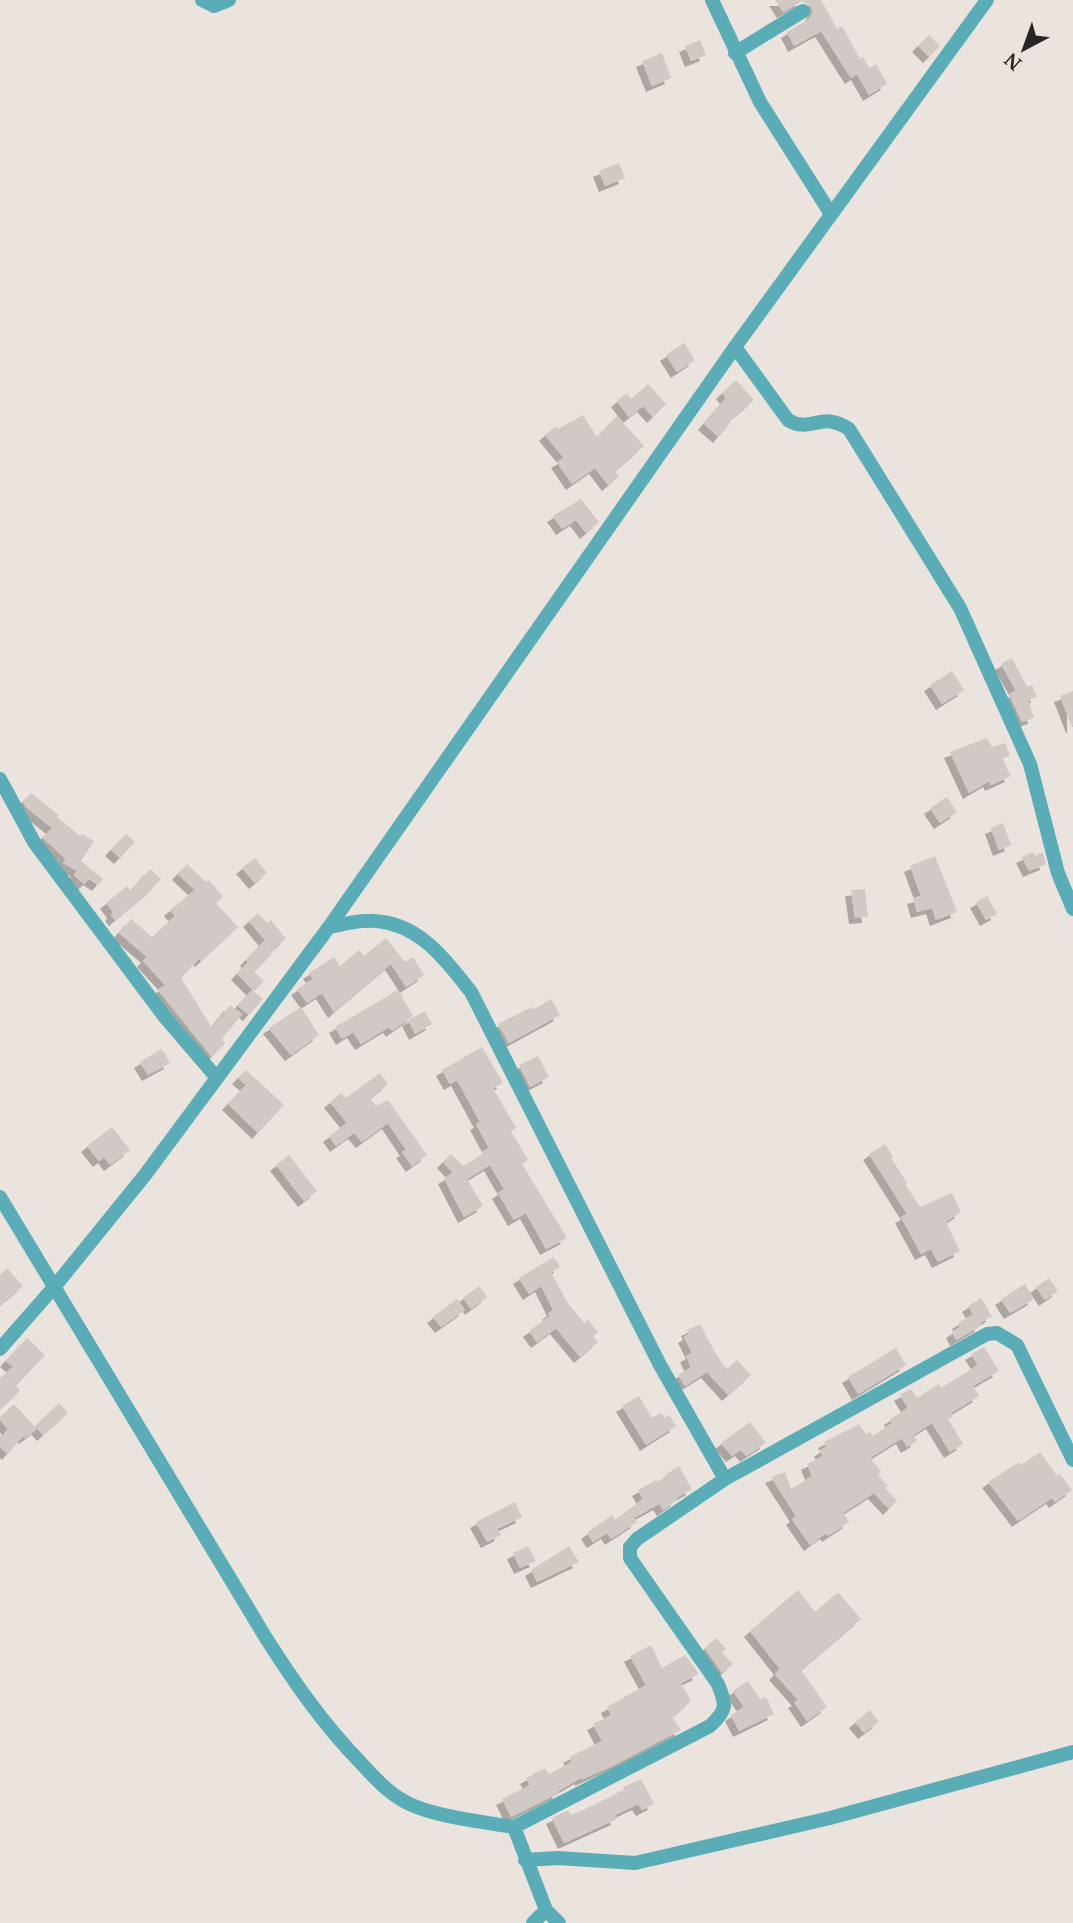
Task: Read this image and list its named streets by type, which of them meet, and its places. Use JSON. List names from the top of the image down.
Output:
{
  "north": "bottom left"
}
